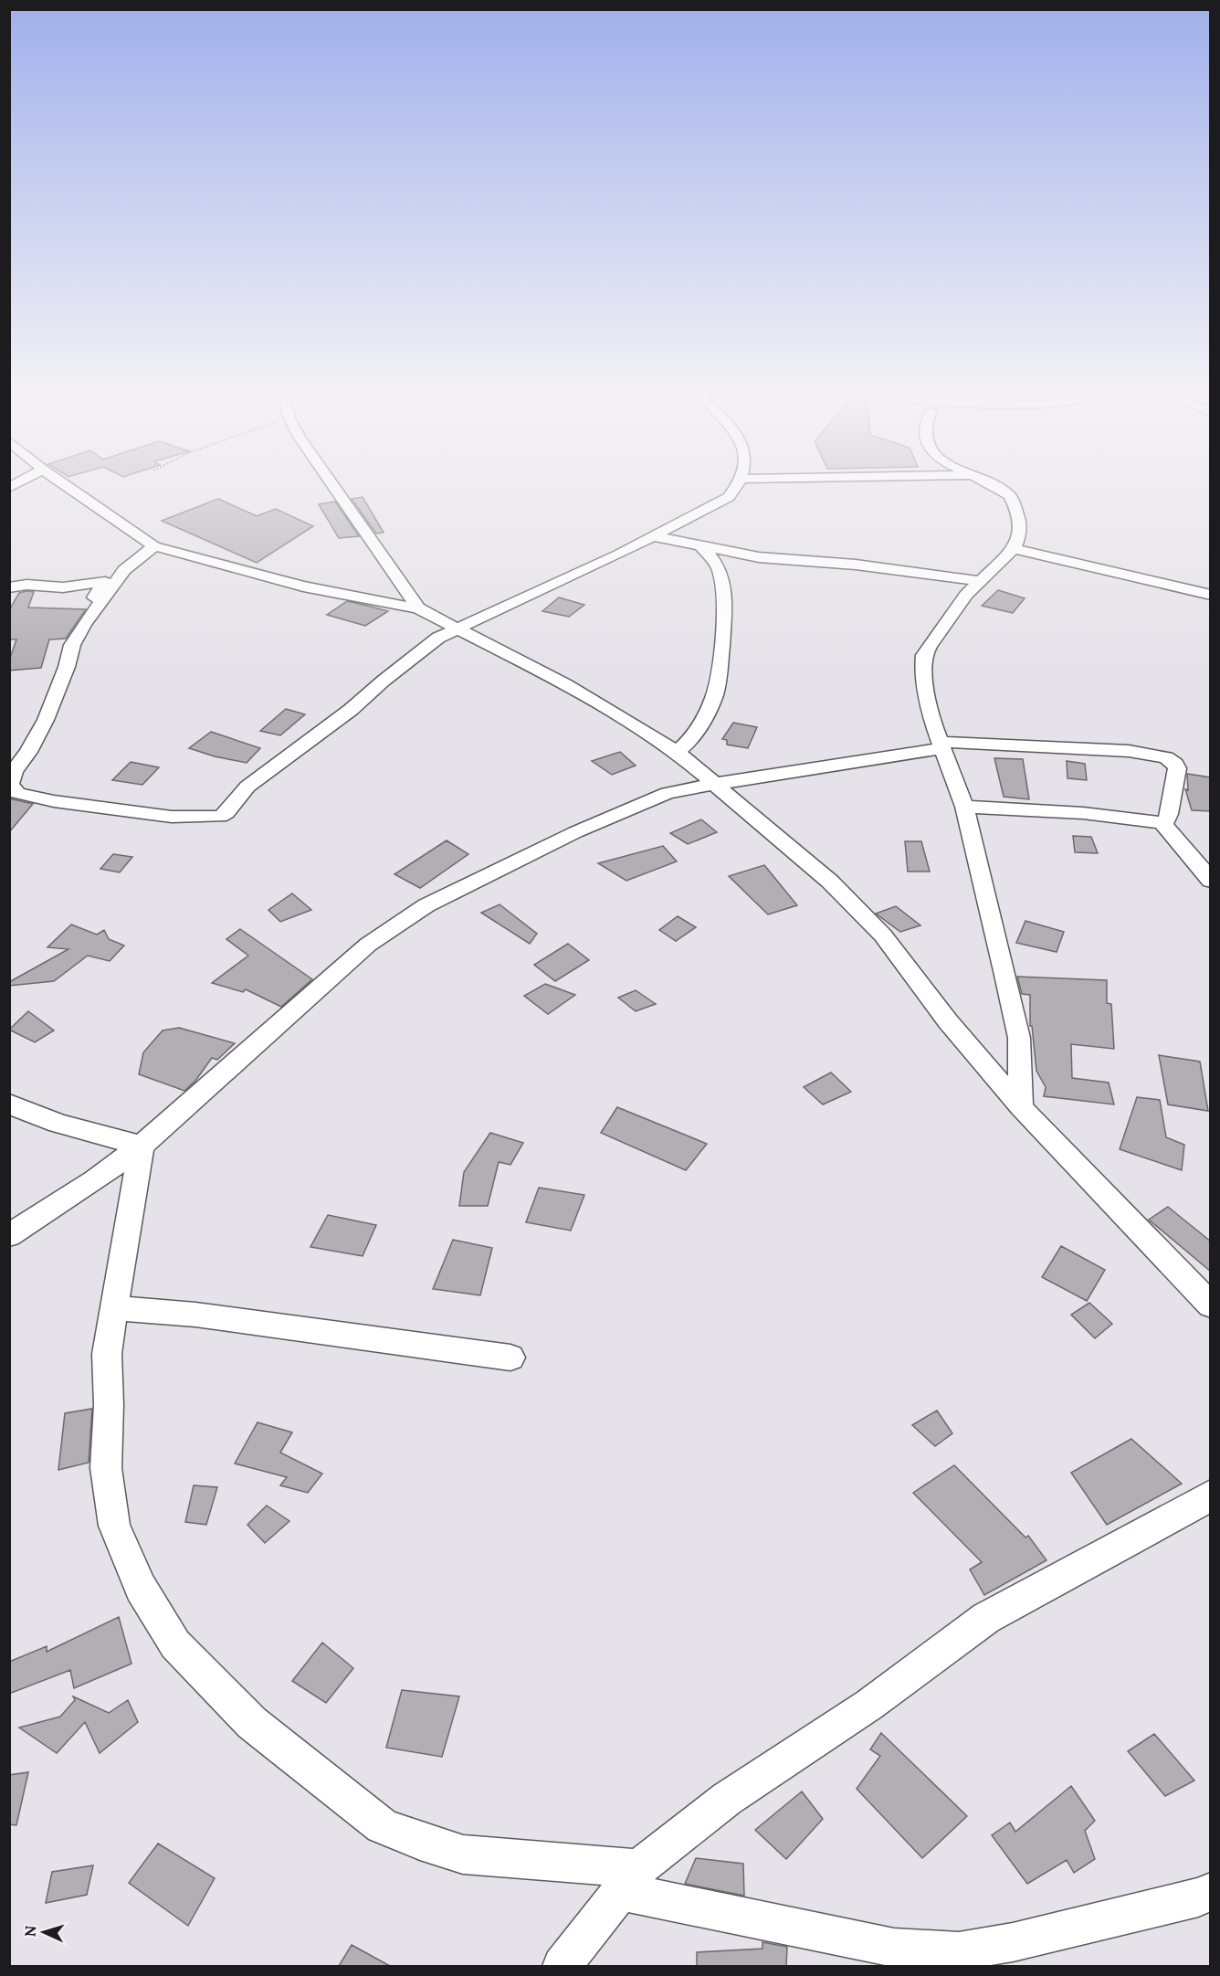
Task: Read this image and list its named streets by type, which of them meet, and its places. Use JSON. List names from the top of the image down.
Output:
{
  "north": "left"
}
